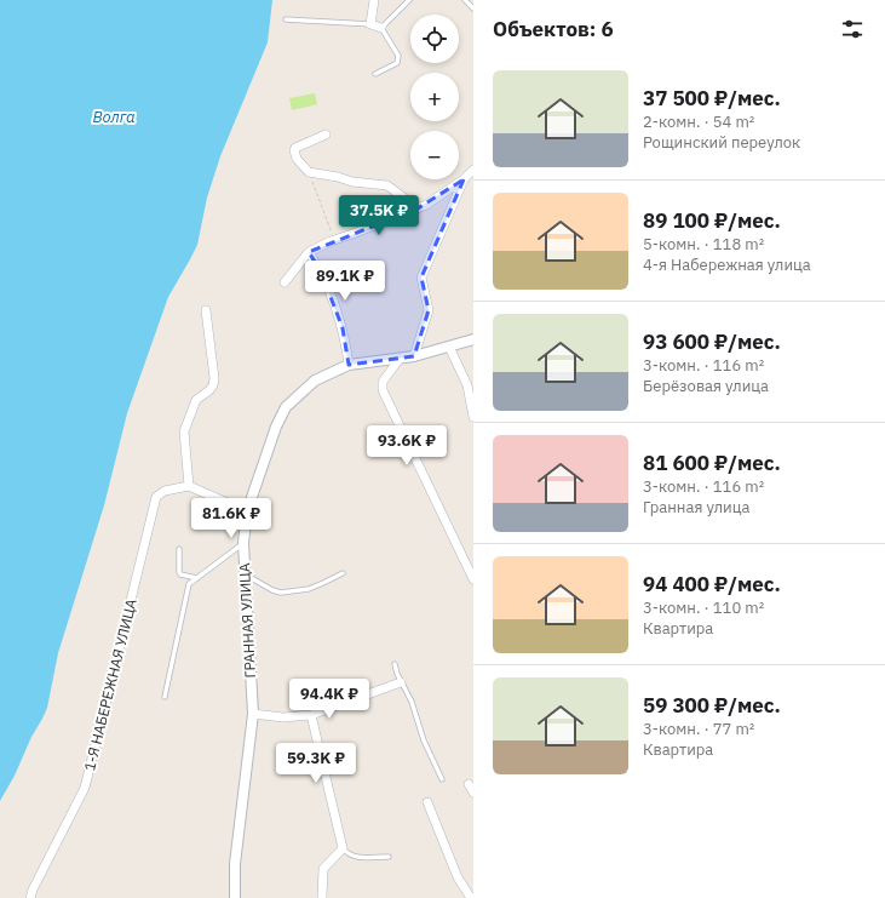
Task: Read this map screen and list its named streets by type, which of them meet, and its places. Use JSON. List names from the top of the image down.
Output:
{
  "streets": {
    "street": ["ГРАННАЯ УЛИЦА", "1-Я НАБЕРЕЖНАЯ УЛИЦА"]
  },
  "water": ["Волга"],
  "page": {
    "heading": "Объектов: 6",
    "map_buttons": ["+", "−"],
    "list": [
      {
        "name": "37 500 ₽/мес.",
        "note": "2-комн. · 54 m² · Рощинский переулок"
      },
      {
        "name": "89 100 ₽/мес.",
        "note": "5-комн. · 118 m² · 4-я Набережная улица"
      },
      {
        "name": "93 600 ₽/мес.",
        "note": "3-комн. · 116 m² · Берёзовая улица"
      },
      {
        "name": "81 600 ₽/мес.",
        "note": "3-комн. · 116 m² · Гранная улица"
      },
      {
        "name": "94 400 ₽/мес.",
        "note": "3-комн. · 110 m² · Квартира"
      },
      {
        "name": "59 300 ₽/мес.",
        "note": "3-комн. · 77 m² · Квартира"
      }
    ],
    "price": [
      "37.5K ₽",
      "89.1K ₽",
      "93.6K ₽",
      "81.6K ₽",
      "94.4K ₽",
      "59.3K ₽"
    ]
  }
}
